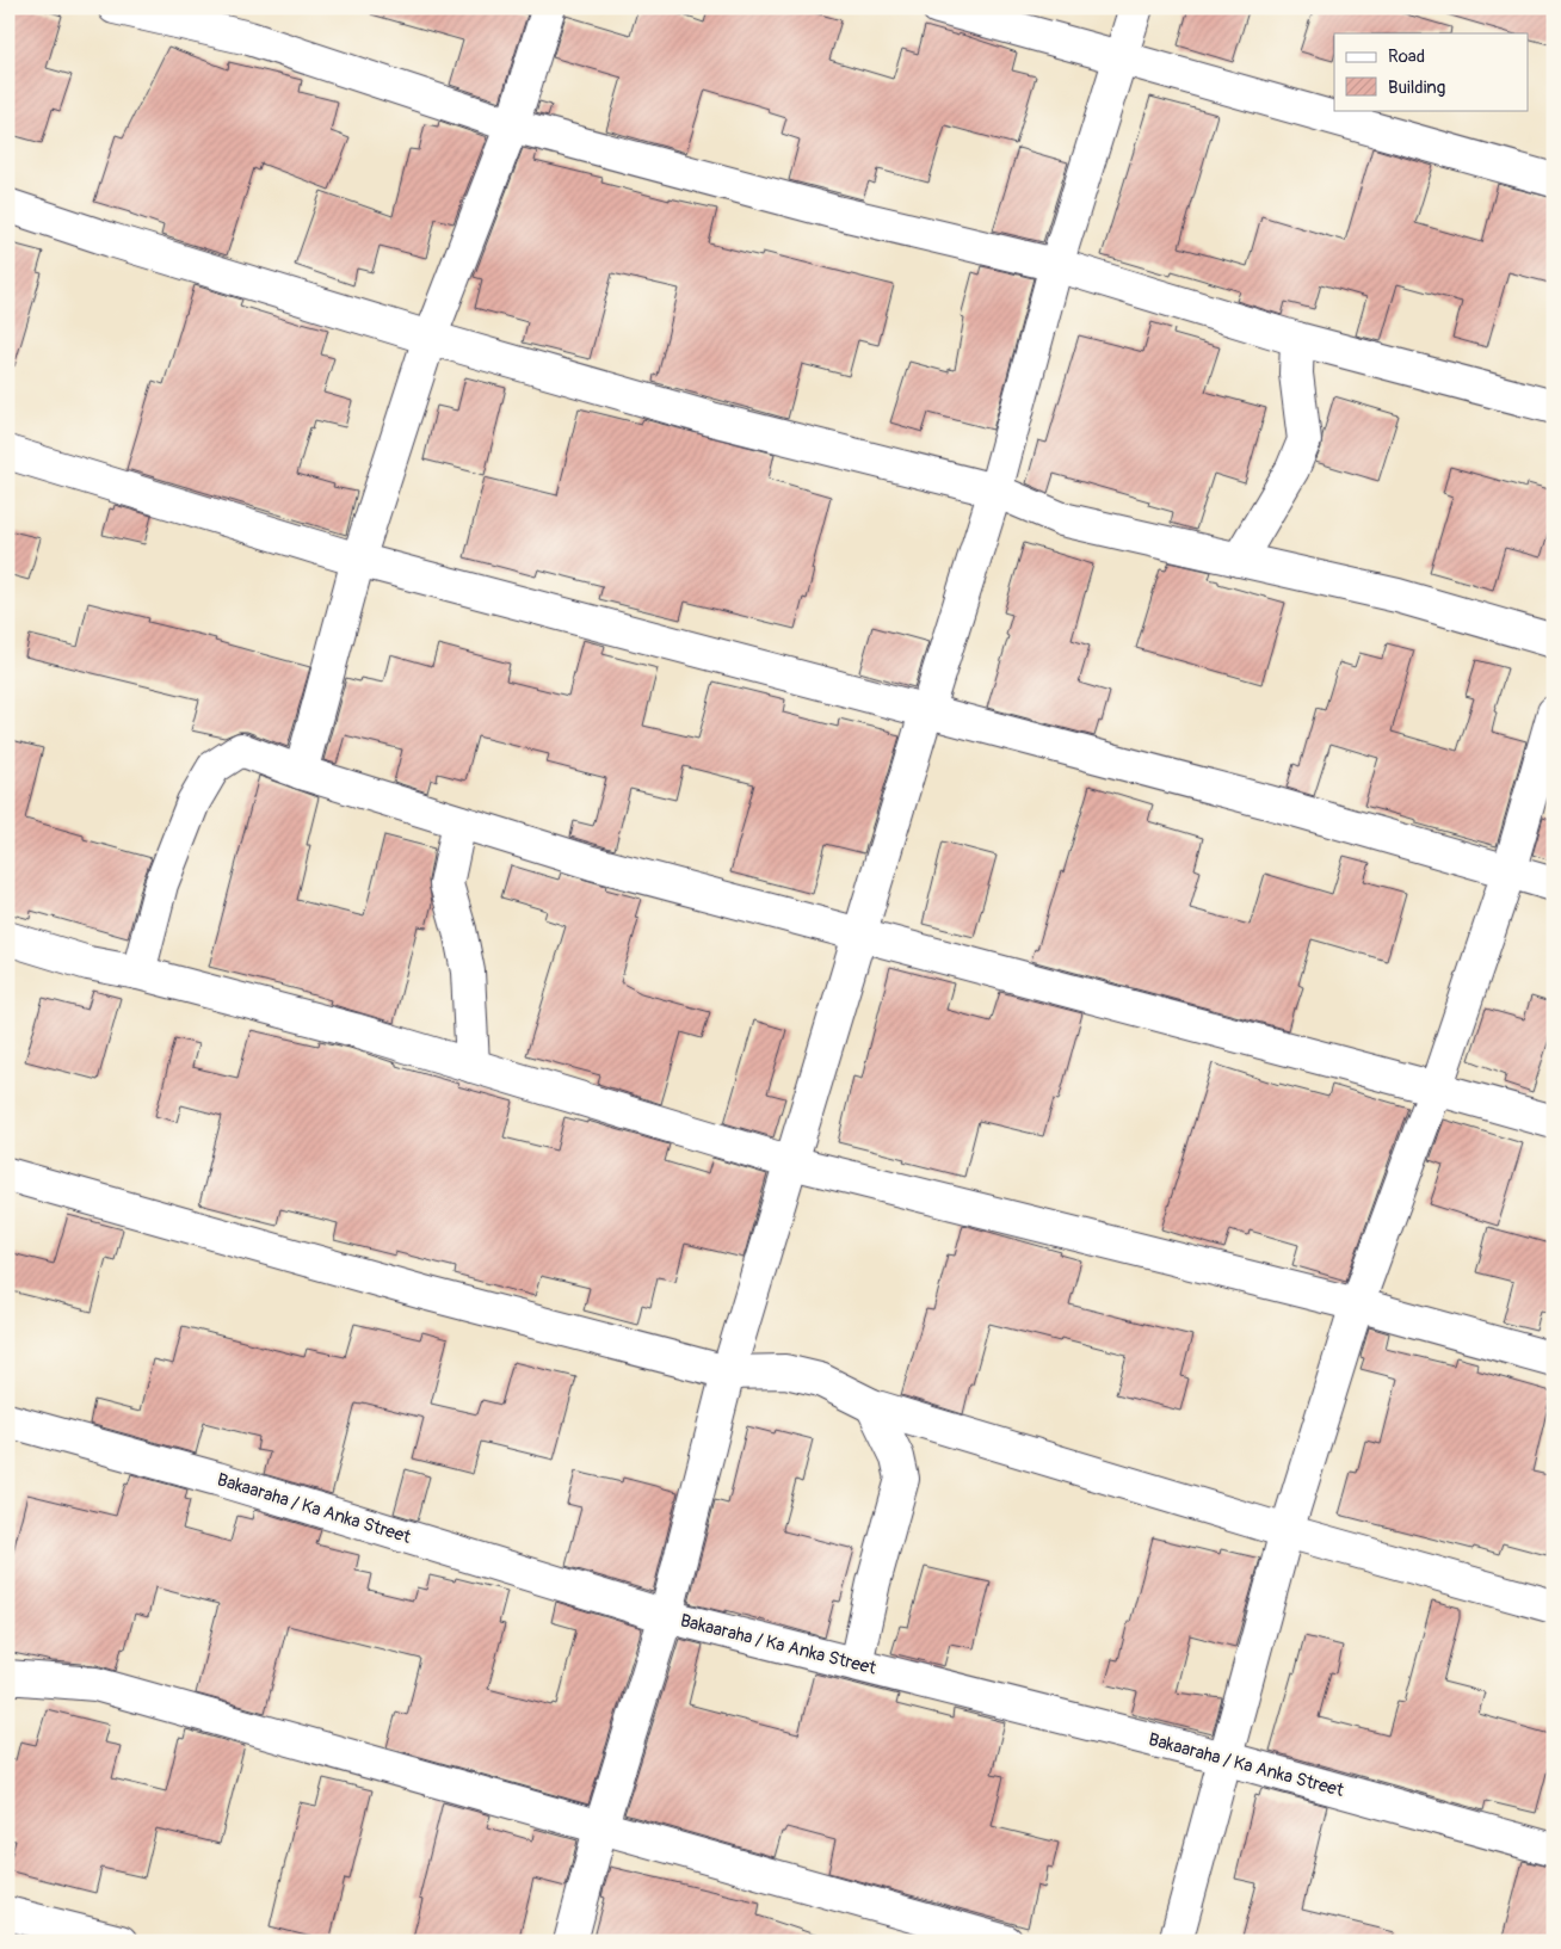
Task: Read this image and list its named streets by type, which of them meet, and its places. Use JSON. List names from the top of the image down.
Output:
{
  "streets": {
    "street": ["Bakaaraha / Ka Anka Street"]
  },
  "legend": ["Road", "Building"]
}
